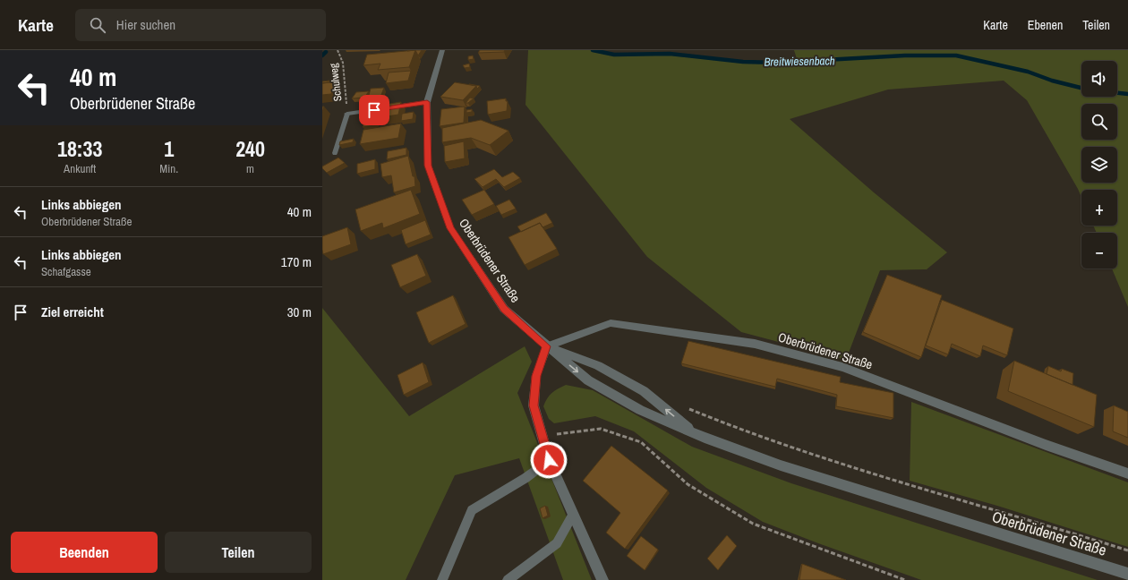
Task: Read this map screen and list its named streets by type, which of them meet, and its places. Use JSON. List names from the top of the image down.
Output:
{
  "streets": {
    "street": ["Oberbrüdener Straße"],
    "path": ["Schulweg"]
  },
  "water": ["Breitwiesenbach"],
  "page": {
    "header": "Karte",
    "search": "Hier suchen",
    "nav": ["Karte", "Ebenen", "Teilen"],
    "turn": ["40 m", "Oberbrüdener Straße"],
    "map_buttons": ["+", "−"],
    "eta": [
      "18:33",
      "Ankunft",
      "1",
      "Min.",
      "240",
      "m"
    ],
    "list": [
      {
        "name": "Links abbiegen",
        "note": "Oberbrüdener Straße",
        "value": "40 m"
      },
      {
        "name": "Links abbiegen",
        "note": "Schafgasse",
        "value": "170 m"
      },
      {
        "name": "Ziel erreicht",
        "value": "30 m"
      }
    ],
    "buttons": ["Beenden", "Teilen"]
  }
}
